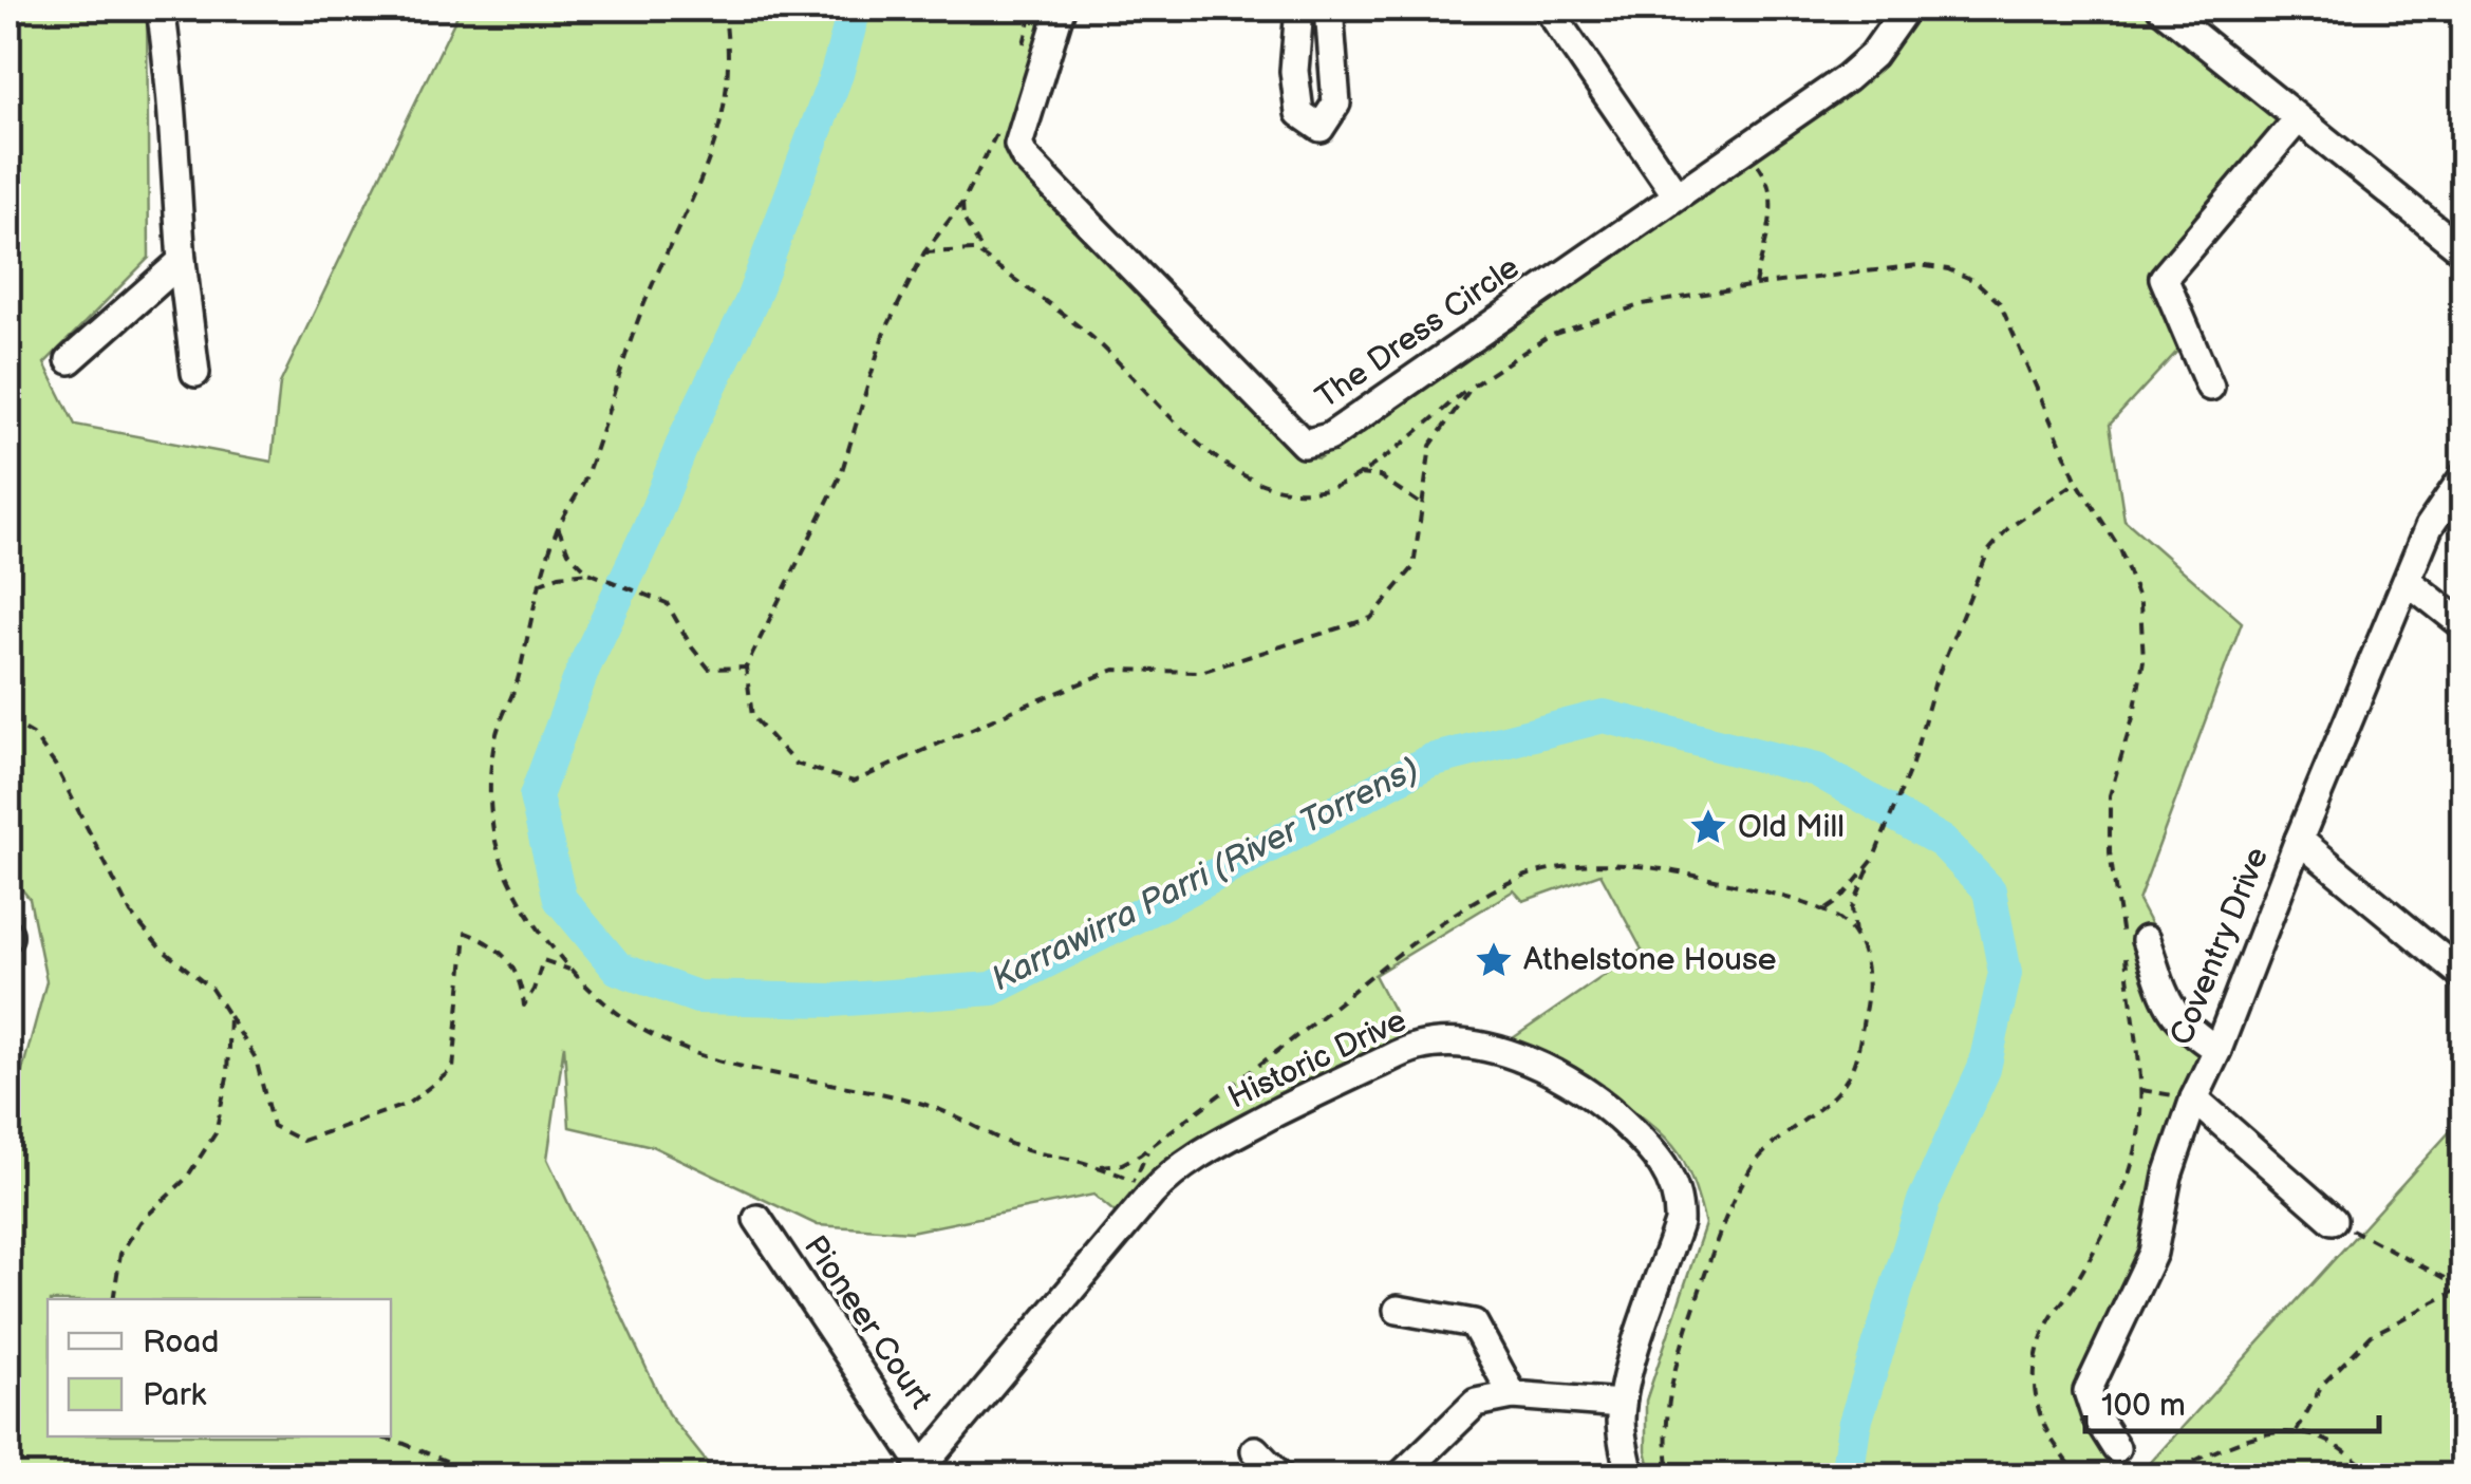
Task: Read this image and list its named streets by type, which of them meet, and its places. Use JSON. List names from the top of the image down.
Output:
{
  "streets": {
    "street": [
      "The Dress Circle",
      "Coventry Drive",
      "Historic Drive",
      "Pioneer Court"
    ]
  },
  "crossings": [
    ["Historic Drive", "Pioneer Court"]
  ],
  "water": ["Karrawirra Parri (River Torrens)"],
  "places": {
    "place": ["Old Mill", "Athelstone House"]
  },
  "legend": ["Road", "Park"],
  "scale_bar": "100 m"
}
